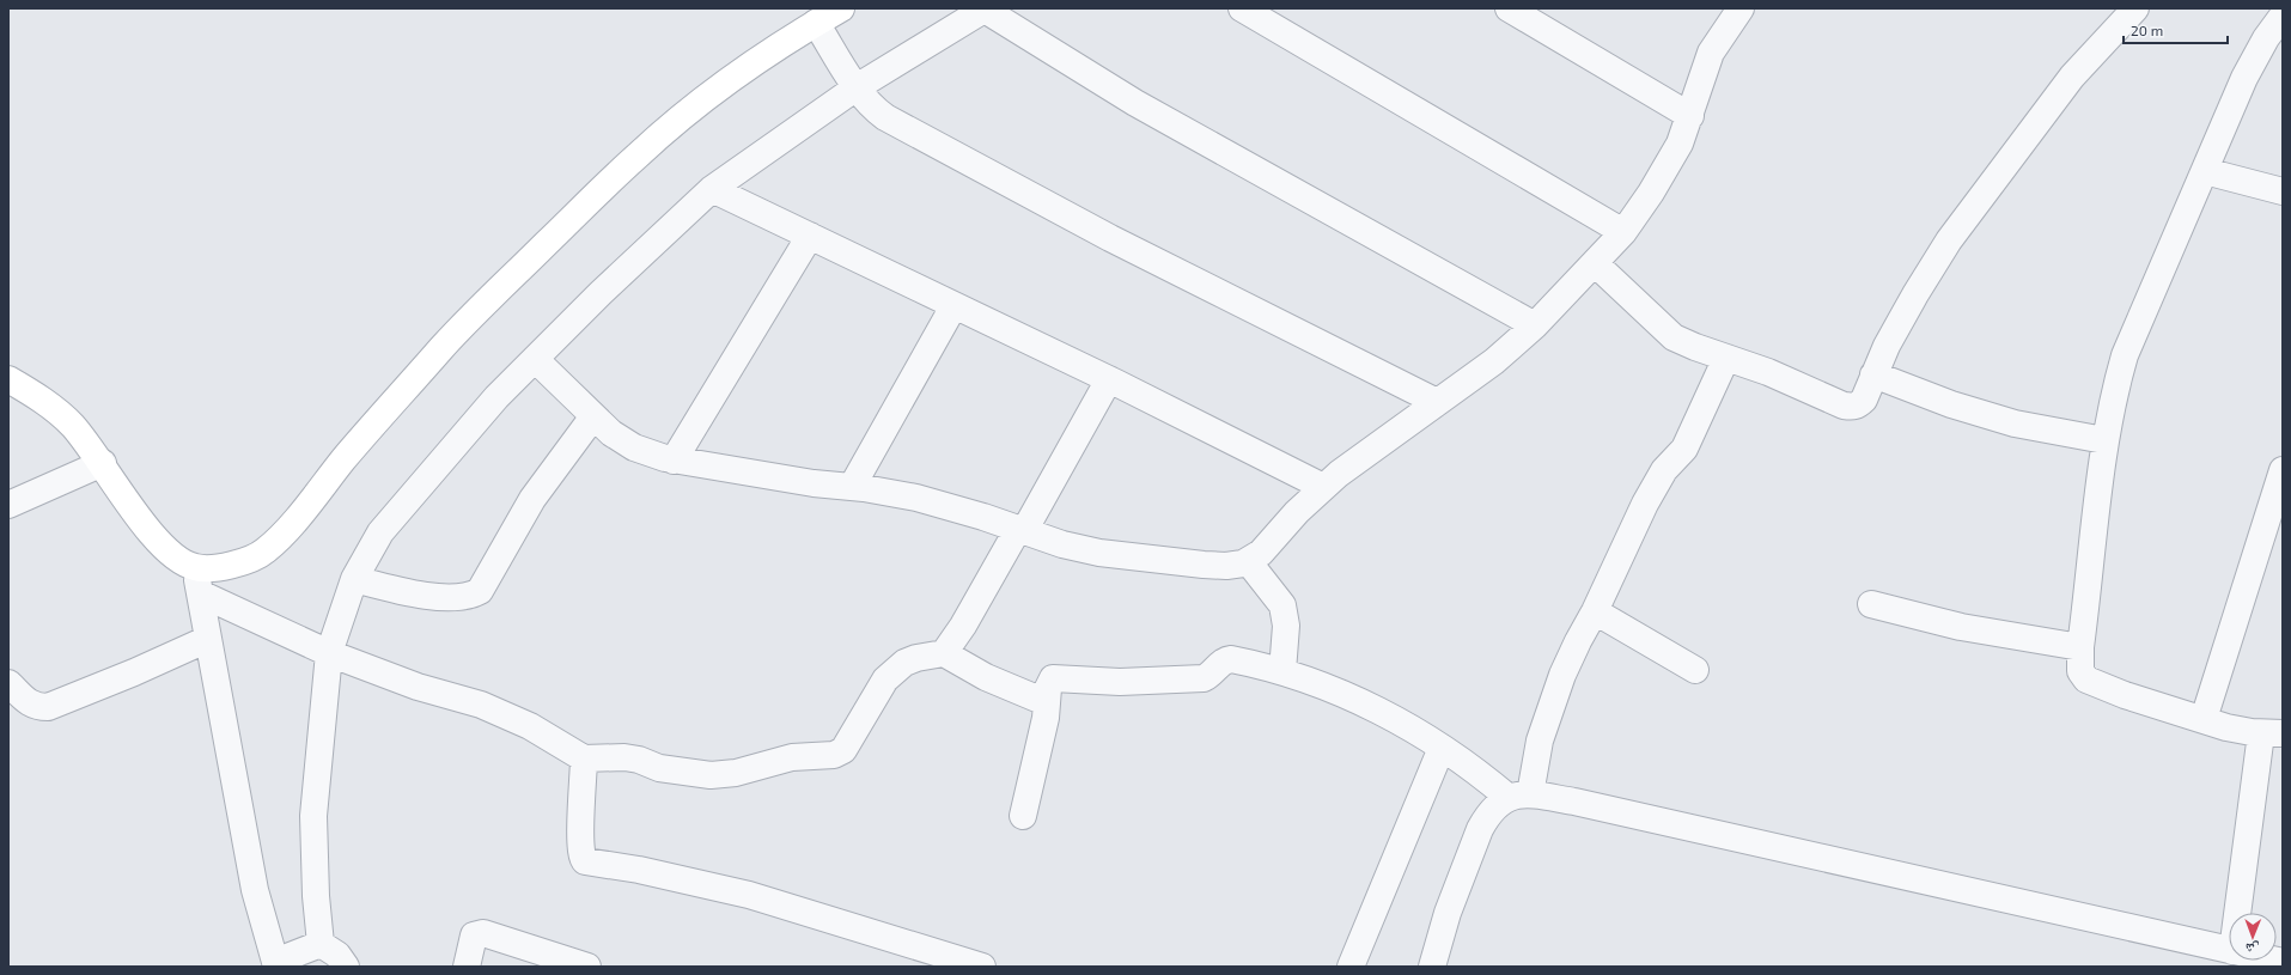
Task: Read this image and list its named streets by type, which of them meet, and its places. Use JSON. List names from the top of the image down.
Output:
{
  "scale_bar": "20 m",
  "north": "bottom"
}
